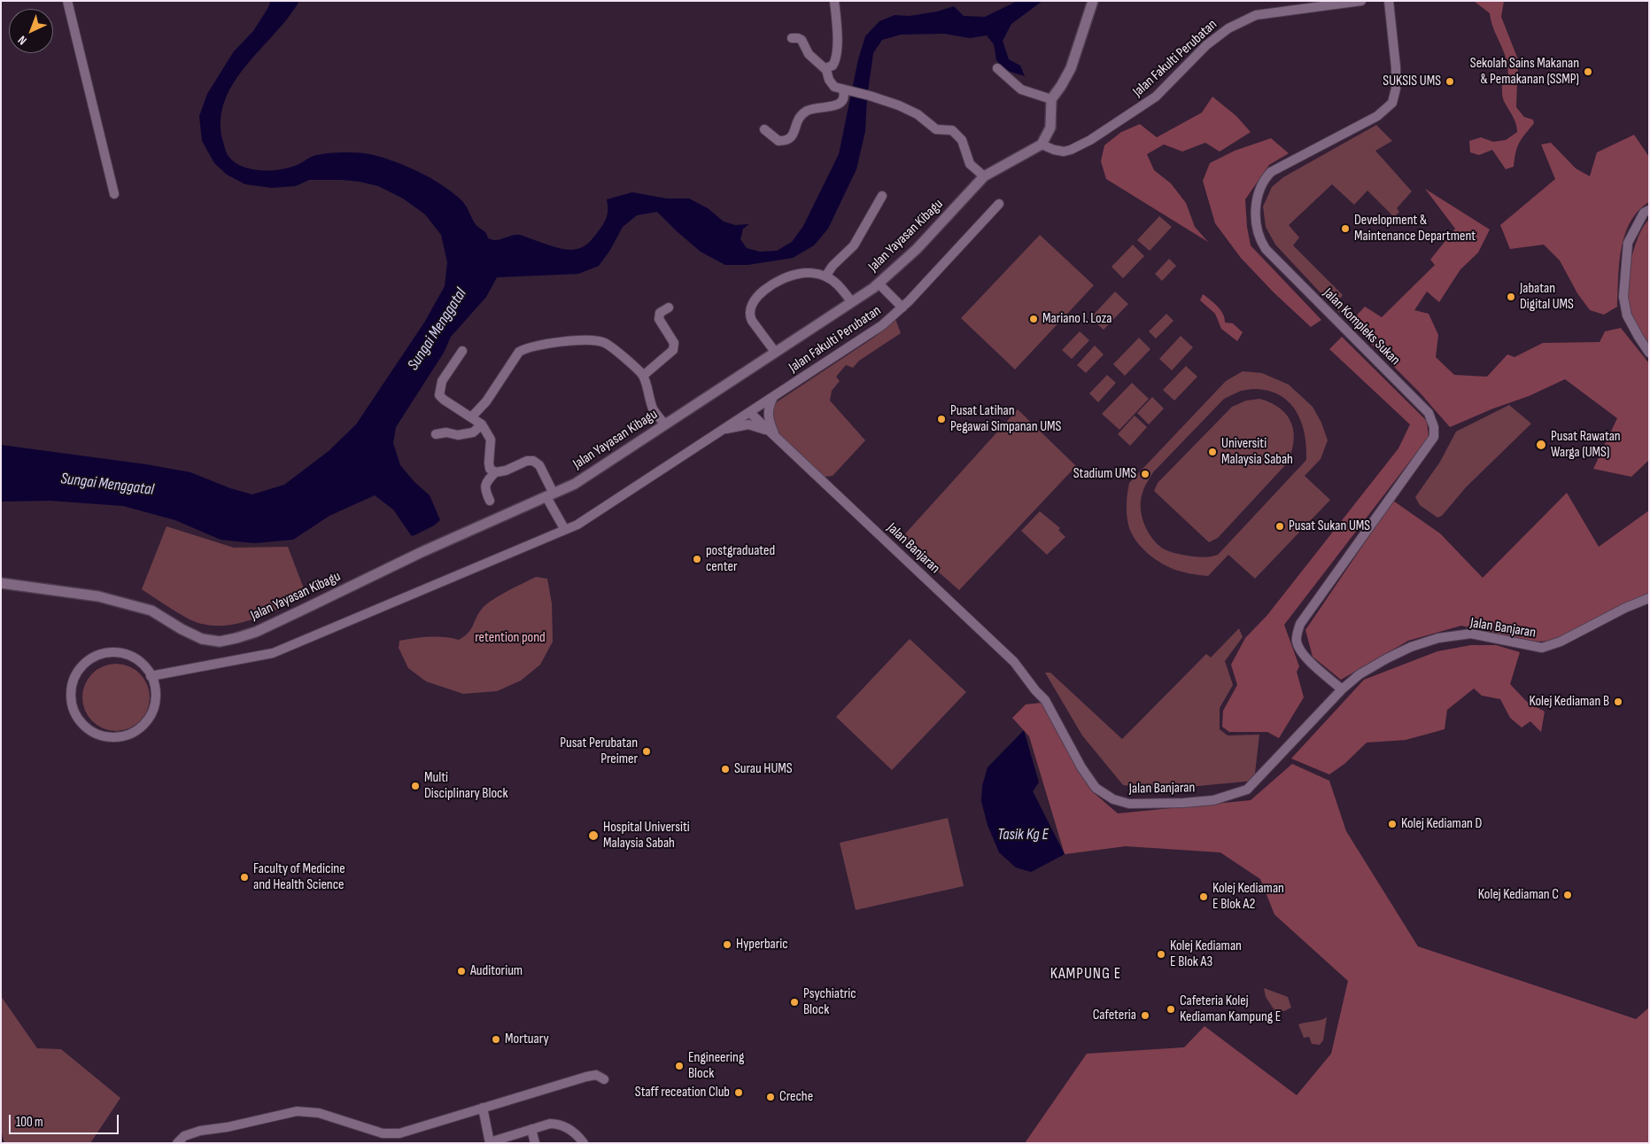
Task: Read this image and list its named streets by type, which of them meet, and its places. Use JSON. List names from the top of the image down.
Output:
{
  "streets": {
    "street": [
      "Jalan Fakulti Perubatan",
      "Jalan Yayasan Kibagu",
      "Jalan Kompleks Sukan",
      "Jalan Banjaran"
    ]
  },
  "crossings": [
    ["Jalan Fakulti Perubatan", "Jalan Yayasan Kibagu"],
    ["Jalan Fakulti Perubatan", "Jalan Banjaran"],
    ["Jalan Kompleks Sukan", "Jalan Banjaran"]
  ],
  "districts": ["KAMPUNG E"],
  "water": ["Sungai Menggatal", "Tasik Kg E"],
  "parks": ["retention pond"],
  "places": [
    "Sekolah Sains Makanan & Pemakanan (SSMP)",
    "SUKSIS UMS",
    "Development & Maintenance Department",
    "Jabatan Digital UMS",
    "Mariano I. Loza",
    "Pusat Latihan Pegawai Simpanan UMS",
    "Pusat Rawatan Warga (UMS)",
    "Universiti Malaysia Sabah",
    "Stadium UMS",
    "Pusat Sukan UMS",
    "postgraduated center",
    "Kolej Kediaman B",
    "Pusat Perubatan Preimer",
    "Surau HUMS",
    "Multi Disciplinary Block",
    "Kolej Kediaman D",
    "Hospital Universiti Malaysia Sabah",
    "Faculty of Medicine and Health Science",
    "Kolej Kediaman C",
    "Kolej Kediaman E Blok A2",
    "Hyperbaric",
    "Kolej Kediaman E Blok A3",
    "Auditorium",
    "Psychiatric Block",
    "Cafeteria Kolej Kediaman Kampung E",
    "Cafeteria",
    "Mortuary",
    "Engineering Block",
    "Staff receation Club",
    "Creche"
  ],
  "scale_bar": "100 m",
  "north": "bottom left"
}
